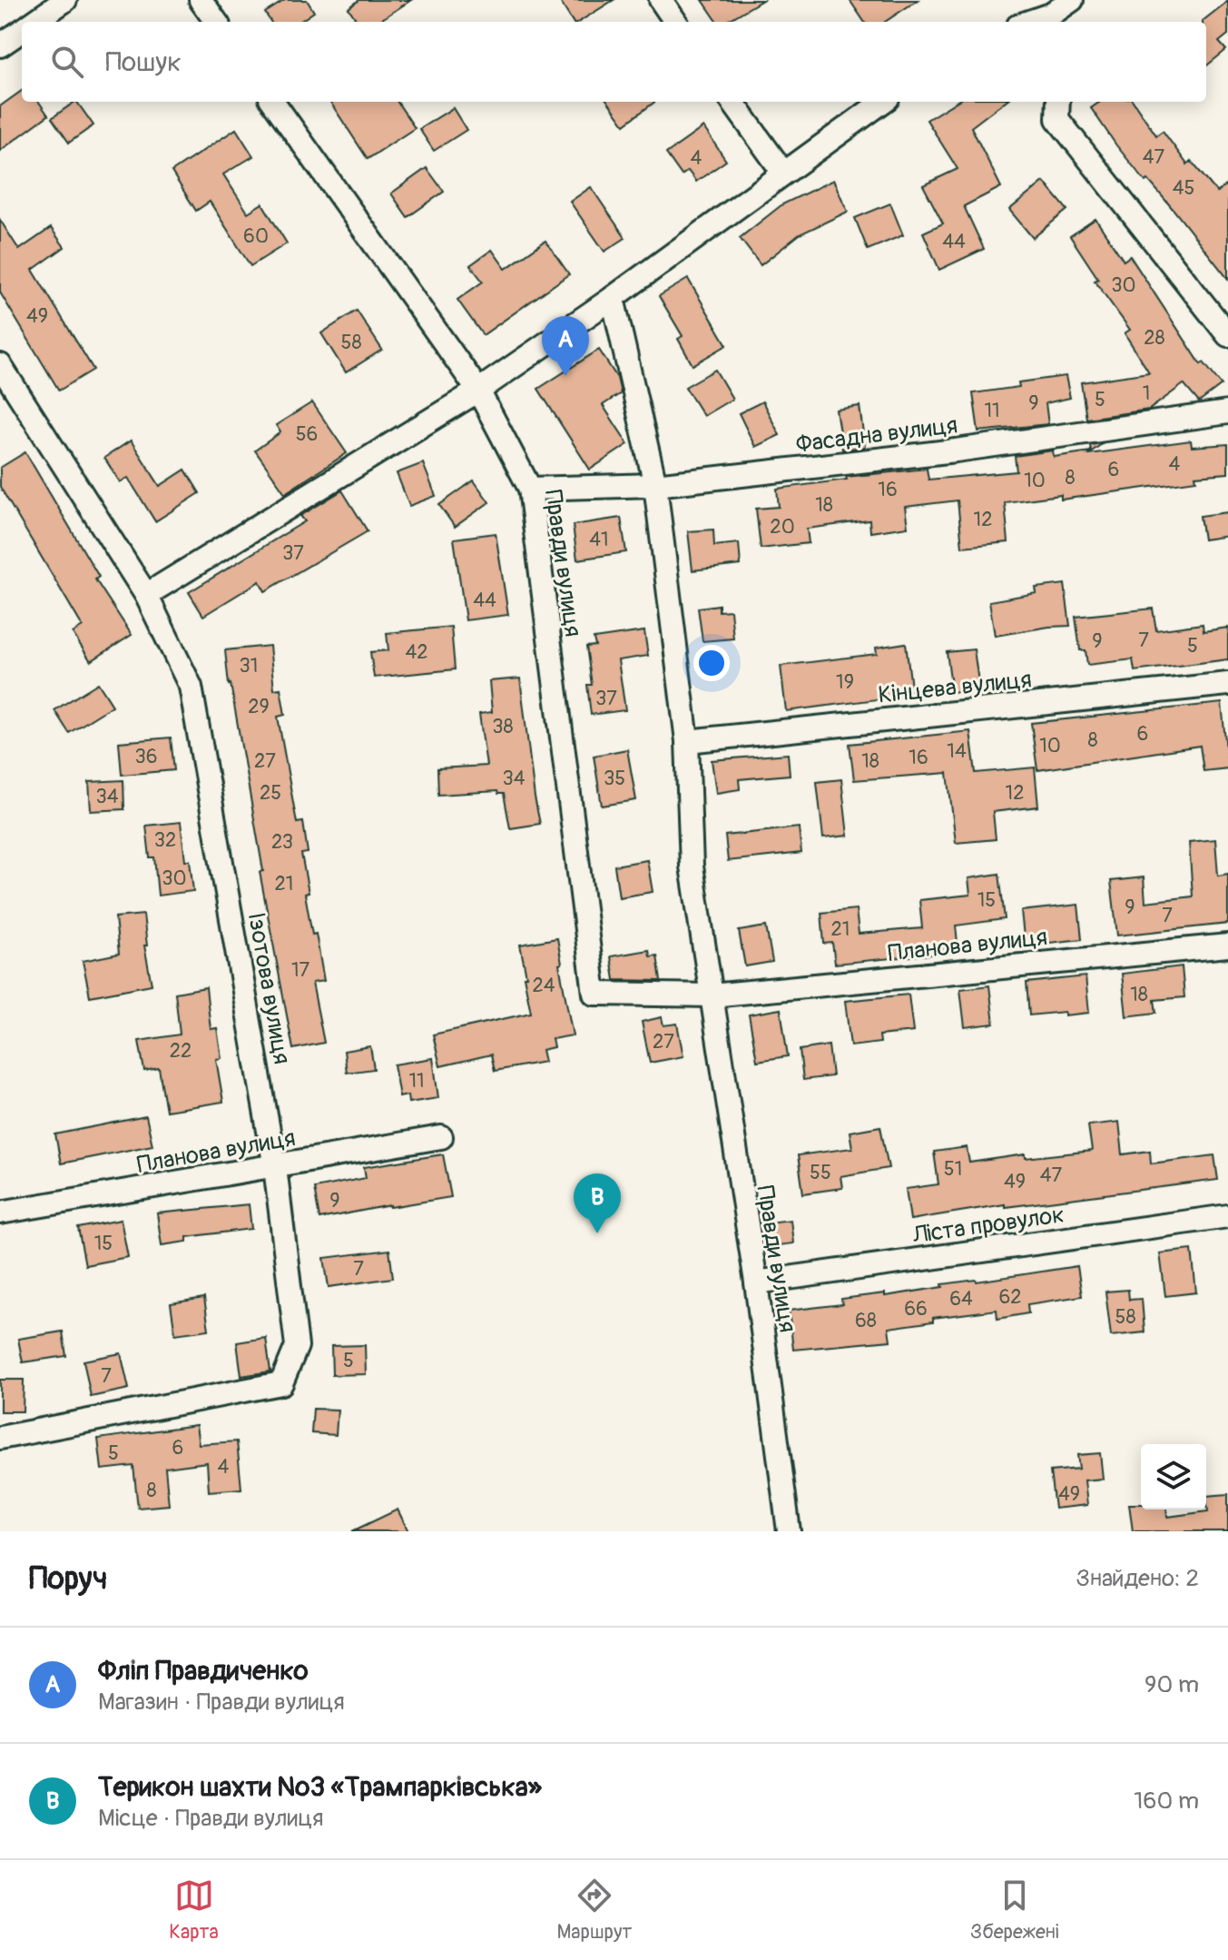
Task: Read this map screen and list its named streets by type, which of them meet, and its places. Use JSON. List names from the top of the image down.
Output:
{
  "streets": {
    "street": [
      "Фасадна вулиця",
      "Правди вулиця",
      "Кінцева вулиця",
      "Планова вулиця",
      "Ізотова вулиця",
      "Ліста провулок"
    ]
  },
  "crossings": [
    ["Фасадна вулиця", "Правди вулиця"],
    ["Правди вулиця", "Кінцева вулиця"],
    ["Правди вулиця", "Планова вулиця"],
    ["Правди вулиця", "Ліста провулок"],
    ["Планова вулиця", "Ізотова вулиця"]
  ],
  "house_numbers": [
    "47",
    "4",
    "45",
    "60",
    "44",
    "30",
    "49",
    "28",
    "58",
    "1",
    "5",
    "9",
    "11",
    "56",
    "4",
    "6",
    "8",
    "10",
    "16",
    "18",
    "12",
    "20",
    "41",
    "37",
    "44",
    "7",
    "9",
    "5",
    "42",
    "31",
    "19",
    "37",
    "29",
    "38",
    "6",
    "8",
    "10",
    "14",
    "36",
    "16",
    "27",
    "18",
    "34",
    "35",
    "25",
    "12",
    "34",
    "32",
    "23",
    "30",
    "21",
    "15",
    "9",
    "7",
    "21",
    "17",
    "24",
    "18",
    "27",
    "22",
    "11",
    "51",
    "55",
    "47",
    "49",
    "9",
    "15",
    "7",
    "62",
    "64",
    "66",
    "58",
    "68",
    "5",
    "7",
    "6",
    "5",
    "4",
    "8",
    "49"
  ],
  "page": {
    "search": "Пошук",
    "pins": ["A", "B"],
    "heading": ["Поруч", "Знайдено: 2"],
    "list": [
      {
        "mark": "A",
        "name": "Фліп Правдиченко",
        "note": "Магазин · Правди вулиця",
        "value": "90 m"
      },
      {
        "mark": "B",
        "name": "Терикон шахти №3 «Трампарківська»",
        "note": "Місце · Правди вулиця",
        "value": "160 m"
      }
    ],
    "nav": ["Карта", "Маршрут", "Збережені"]
  }
}
